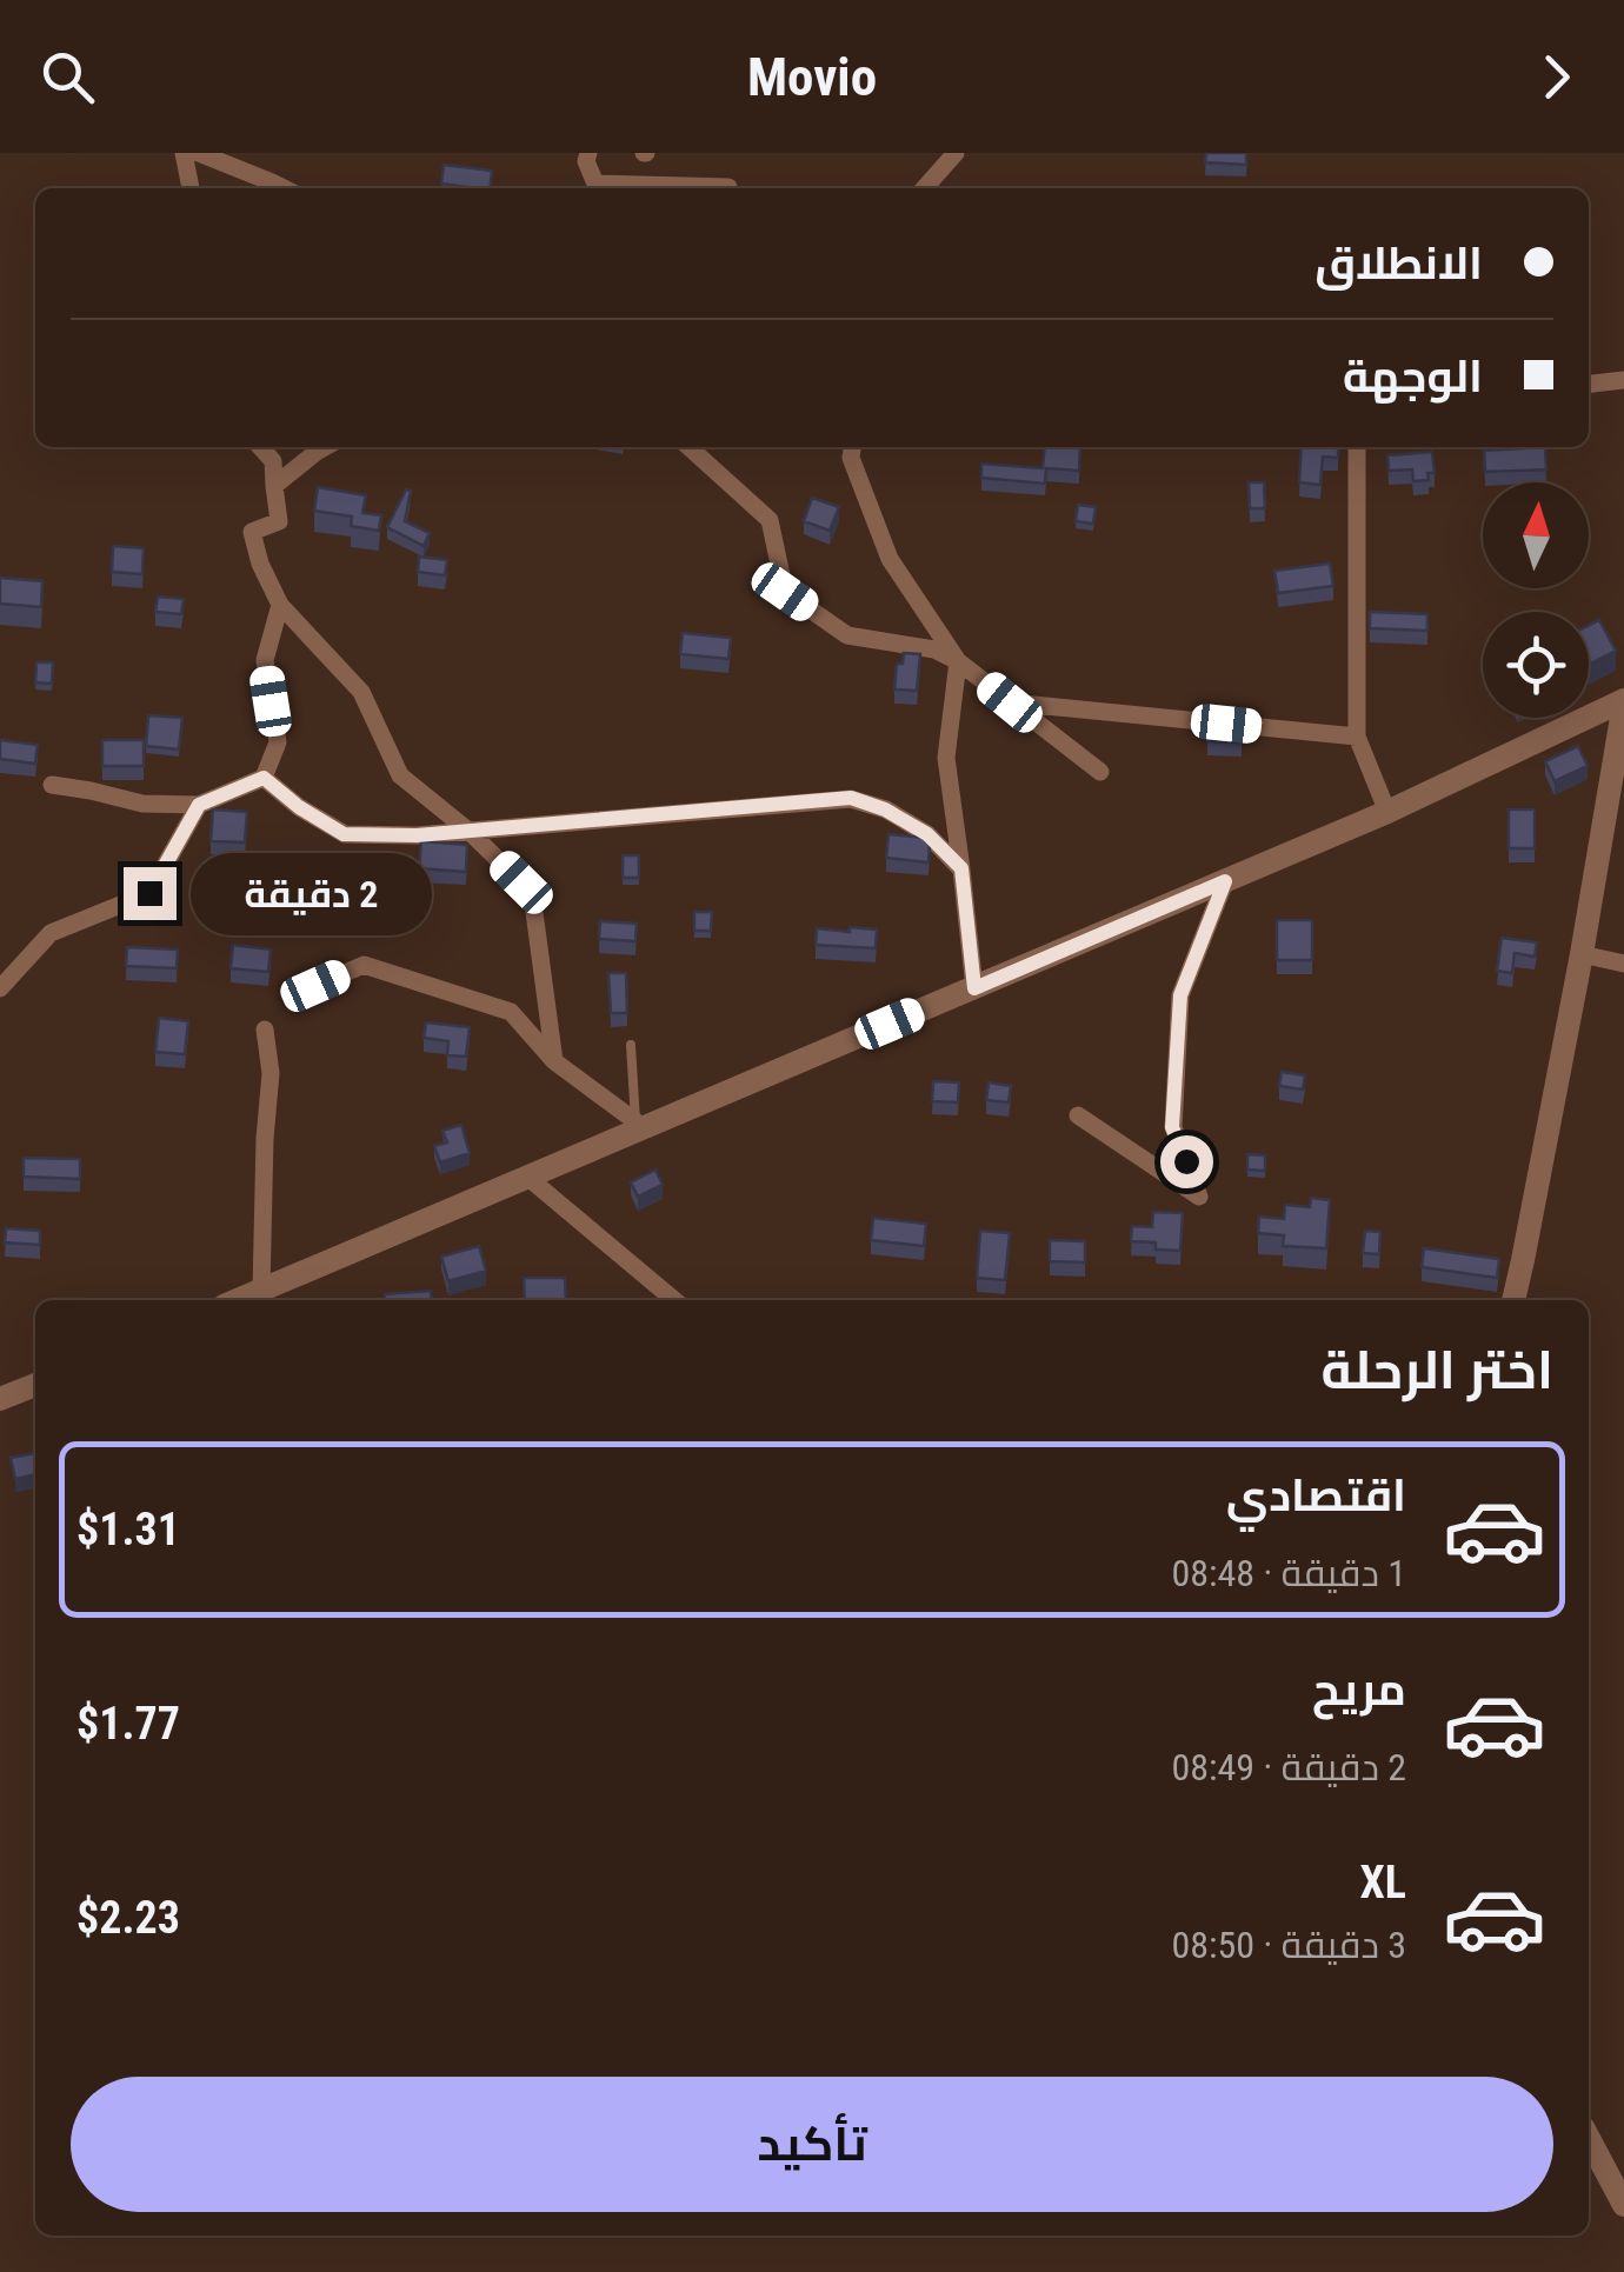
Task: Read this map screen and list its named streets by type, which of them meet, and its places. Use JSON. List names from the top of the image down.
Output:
{
  "north": "top",
  "page": {
    "header": "Movio",
    "banner": ["الانطلاق", "الوجهة"],
    "bubble": "2 دقيقة",
    "heading": "اختر الرحلة",
    "list": [
      {
        "name": "اقتصادي",
        "note": "1 دقيقة · 08:48",
        "value": "$1.31"
      },
      {
        "name": "مريح",
        "note": "2 دقيقة · 08:49",
        "value": "$1.77"
      },
      {
        "name": "XL",
        "note": "3 دقيقة · 08:50",
        "value": "$2.23"
      }
    ],
    "buttons": "تأكيد"
  }
}
